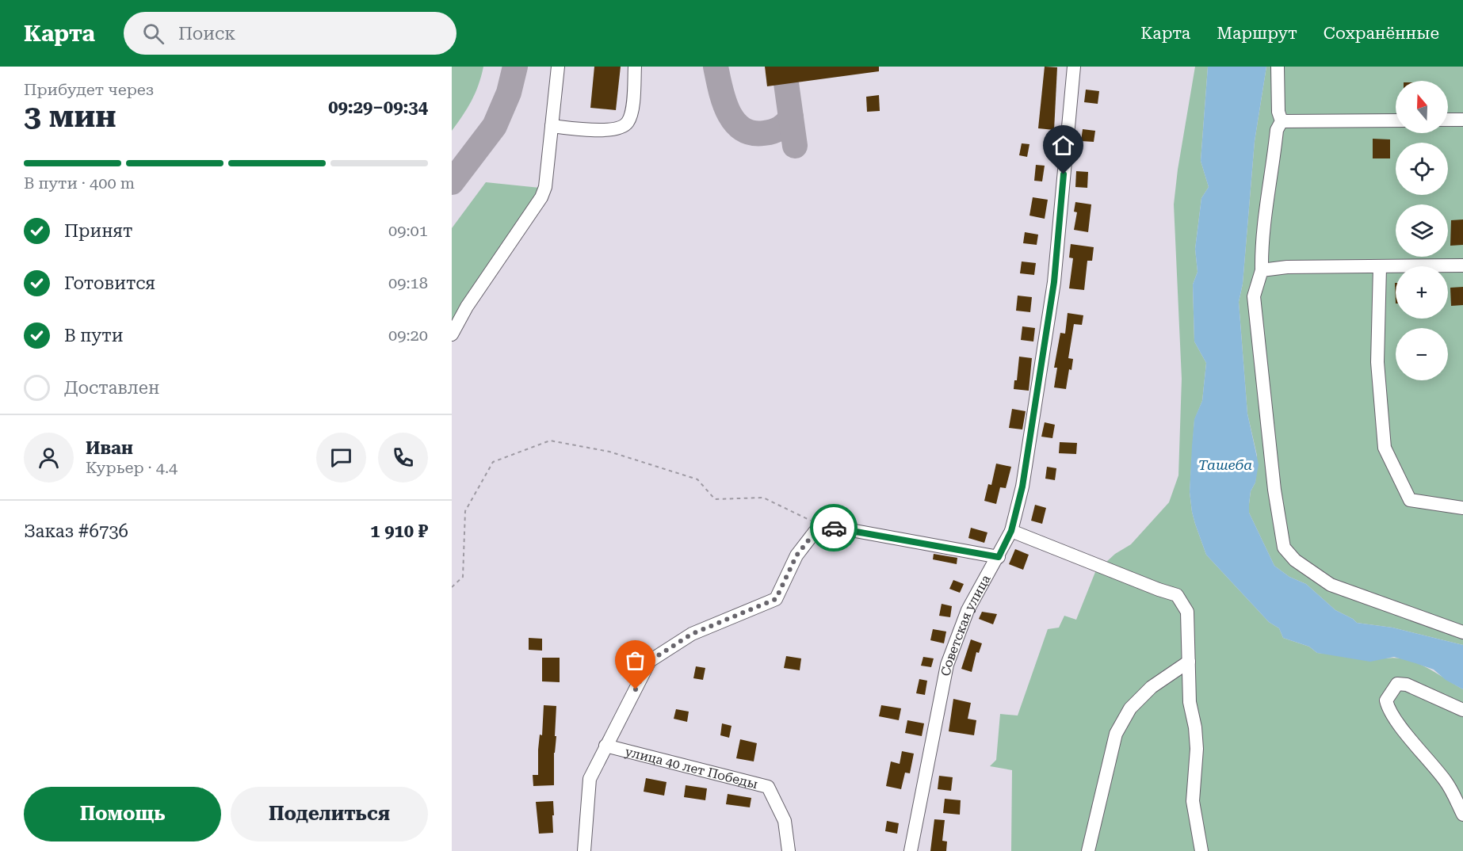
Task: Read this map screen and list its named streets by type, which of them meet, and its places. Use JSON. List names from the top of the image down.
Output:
{
  "streets": {
    "street": ["Советская улица", "улица 40 лет Победы"]
  },
  "water": ["Ташеба"],
  "north": "top",
  "page": {
    "header": "Карта",
    "search": "Поиск",
    "nav": ["Карта", "Маршрут", "Сохранённые"],
    "heading": ["3 мин", "Прибудет через", "09:29–09:34"],
    "panel": [
      "Иван",
      "Курьер · 4.4",
      "Заказ #6736",
      "1 910 ₽"
    ],
    "map_buttons": ["+", "−"],
    "bar": "В пути · 400 m",
    "list": [
      ["Принят", "09:01"],
      ["Готовится", "09:18"],
      ["В пути", "09:20"],
      "Доставлен"
    ],
    "buttons": ["Помощь", "Поделиться"]
  }
}
